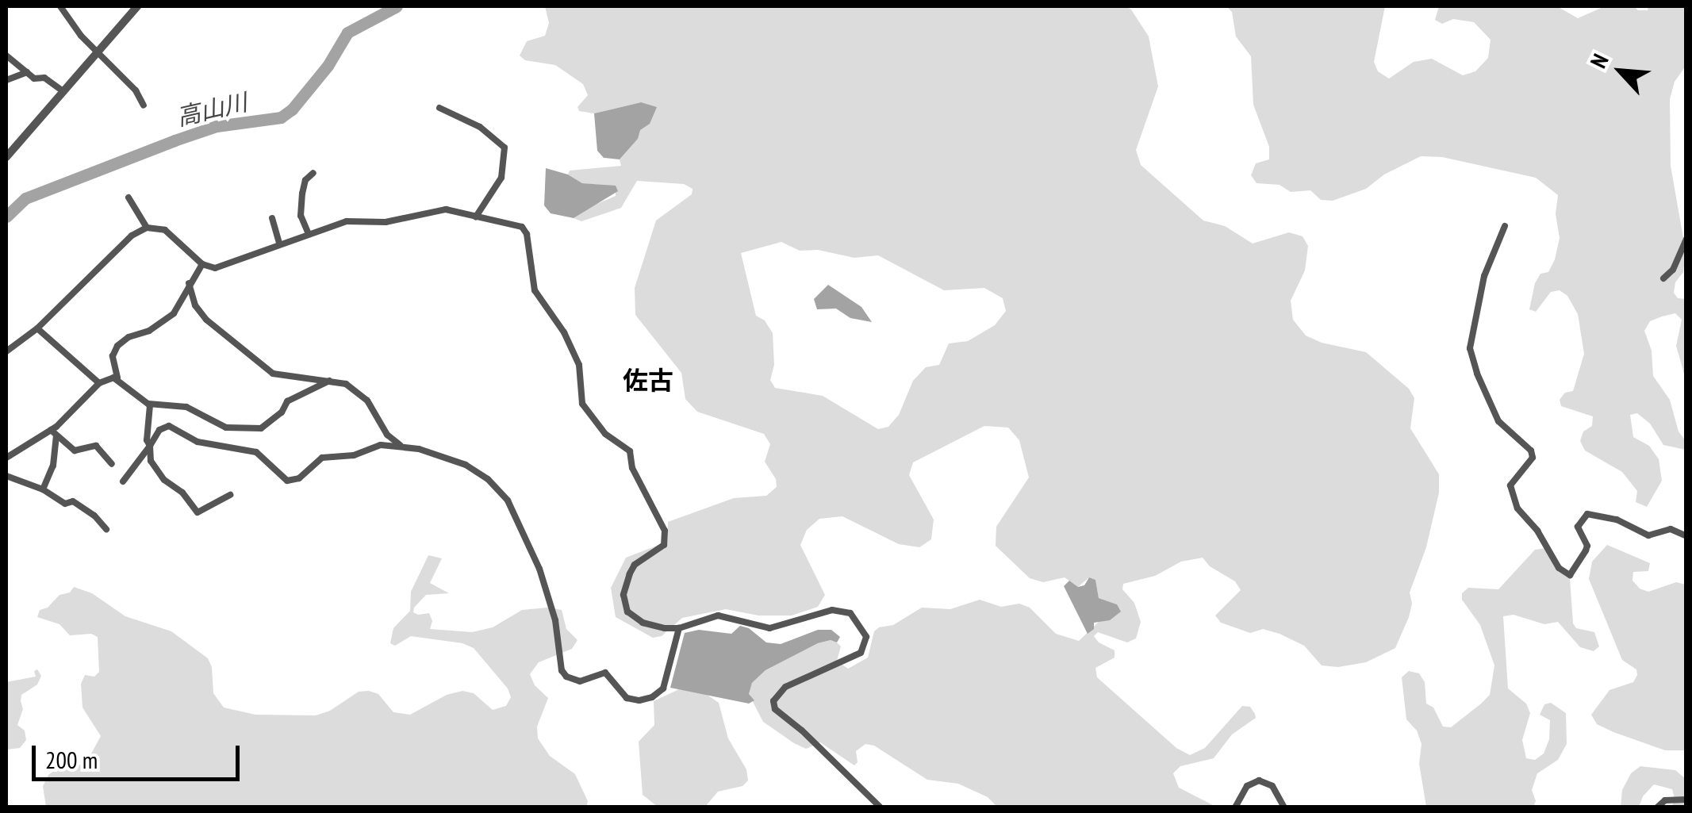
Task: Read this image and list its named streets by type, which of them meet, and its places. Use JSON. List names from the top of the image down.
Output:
{
  "districts": ["佐古"],
  "water": ["高山川"],
  "scale_bar": "200 m",
  "north": "top left"
}
